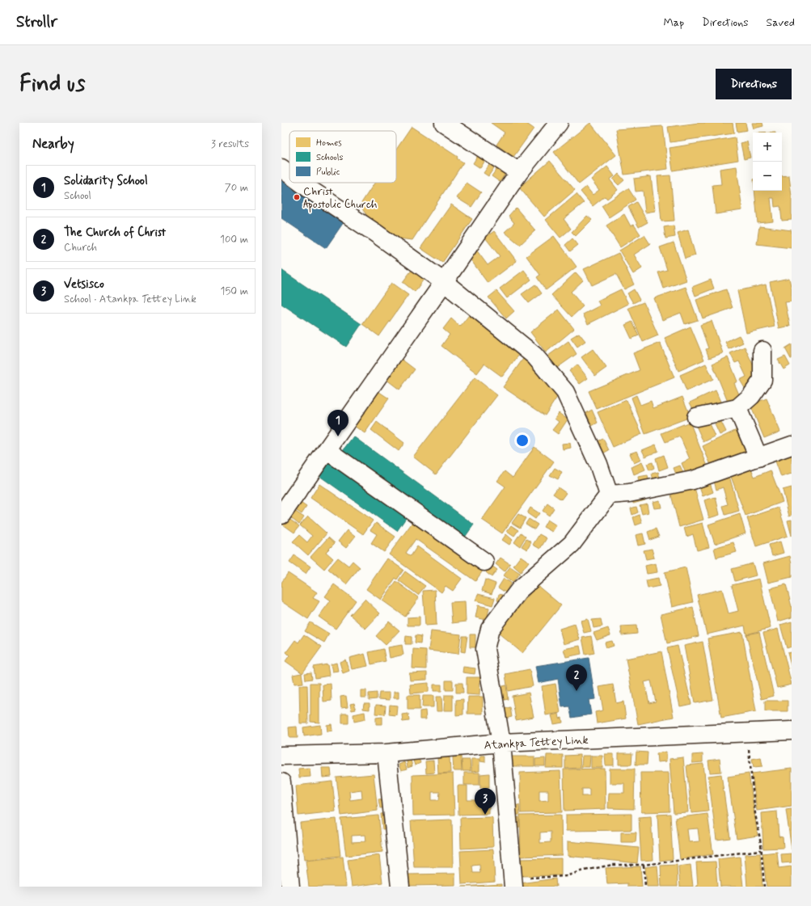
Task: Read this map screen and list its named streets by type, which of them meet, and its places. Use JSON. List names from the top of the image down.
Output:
{
  "streets": {
    "street": ["Atankpa Tettey Link"]
  },
  "places": ["Christ Apostolic Church"],
  "legend": ["Homes", "Schools", "Public"],
  "page": {
    "header": "Strollr",
    "nav": ["Map", "Directions", "Saved"],
    "buttons": "Directions",
    "title": "Find us",
    "heading": ["Nearby", "3 results"],
    "map_buttons": ["+", "−"],
    "list": [
      {
        "mark": "1",
        "name": "Solidarity School",
        "note": "School",
        "value": "70 m"
      },
      {
        "mark": "2",
        "name": "The Church of Christ",
        "note": "Church",
        "value": "100 m"
      },
      {
        "mark": "3",
        "name": "Vetsisco",
        "note": "School · Atankpa Tettey Link",
        "value": "150 m"
      }
    ],
    "pins": ["1", "2", "3"]
  }
}
